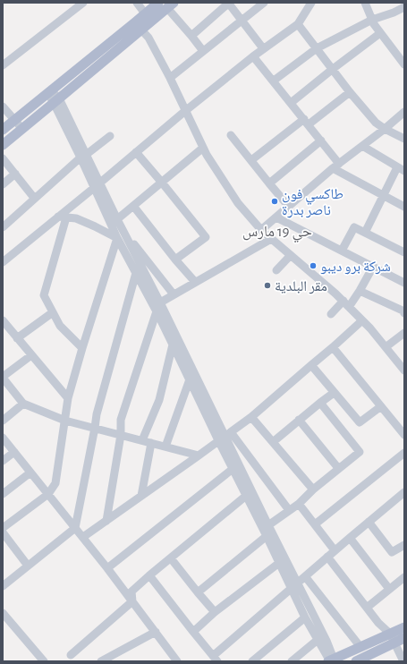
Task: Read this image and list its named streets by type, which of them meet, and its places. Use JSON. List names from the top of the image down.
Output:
{
  "districts": ["حي 19 مارس"],
  "places": ["طاكسي فون ناصر بدرة", "شركة برو ديبو", "مقر البلدية"]
}
